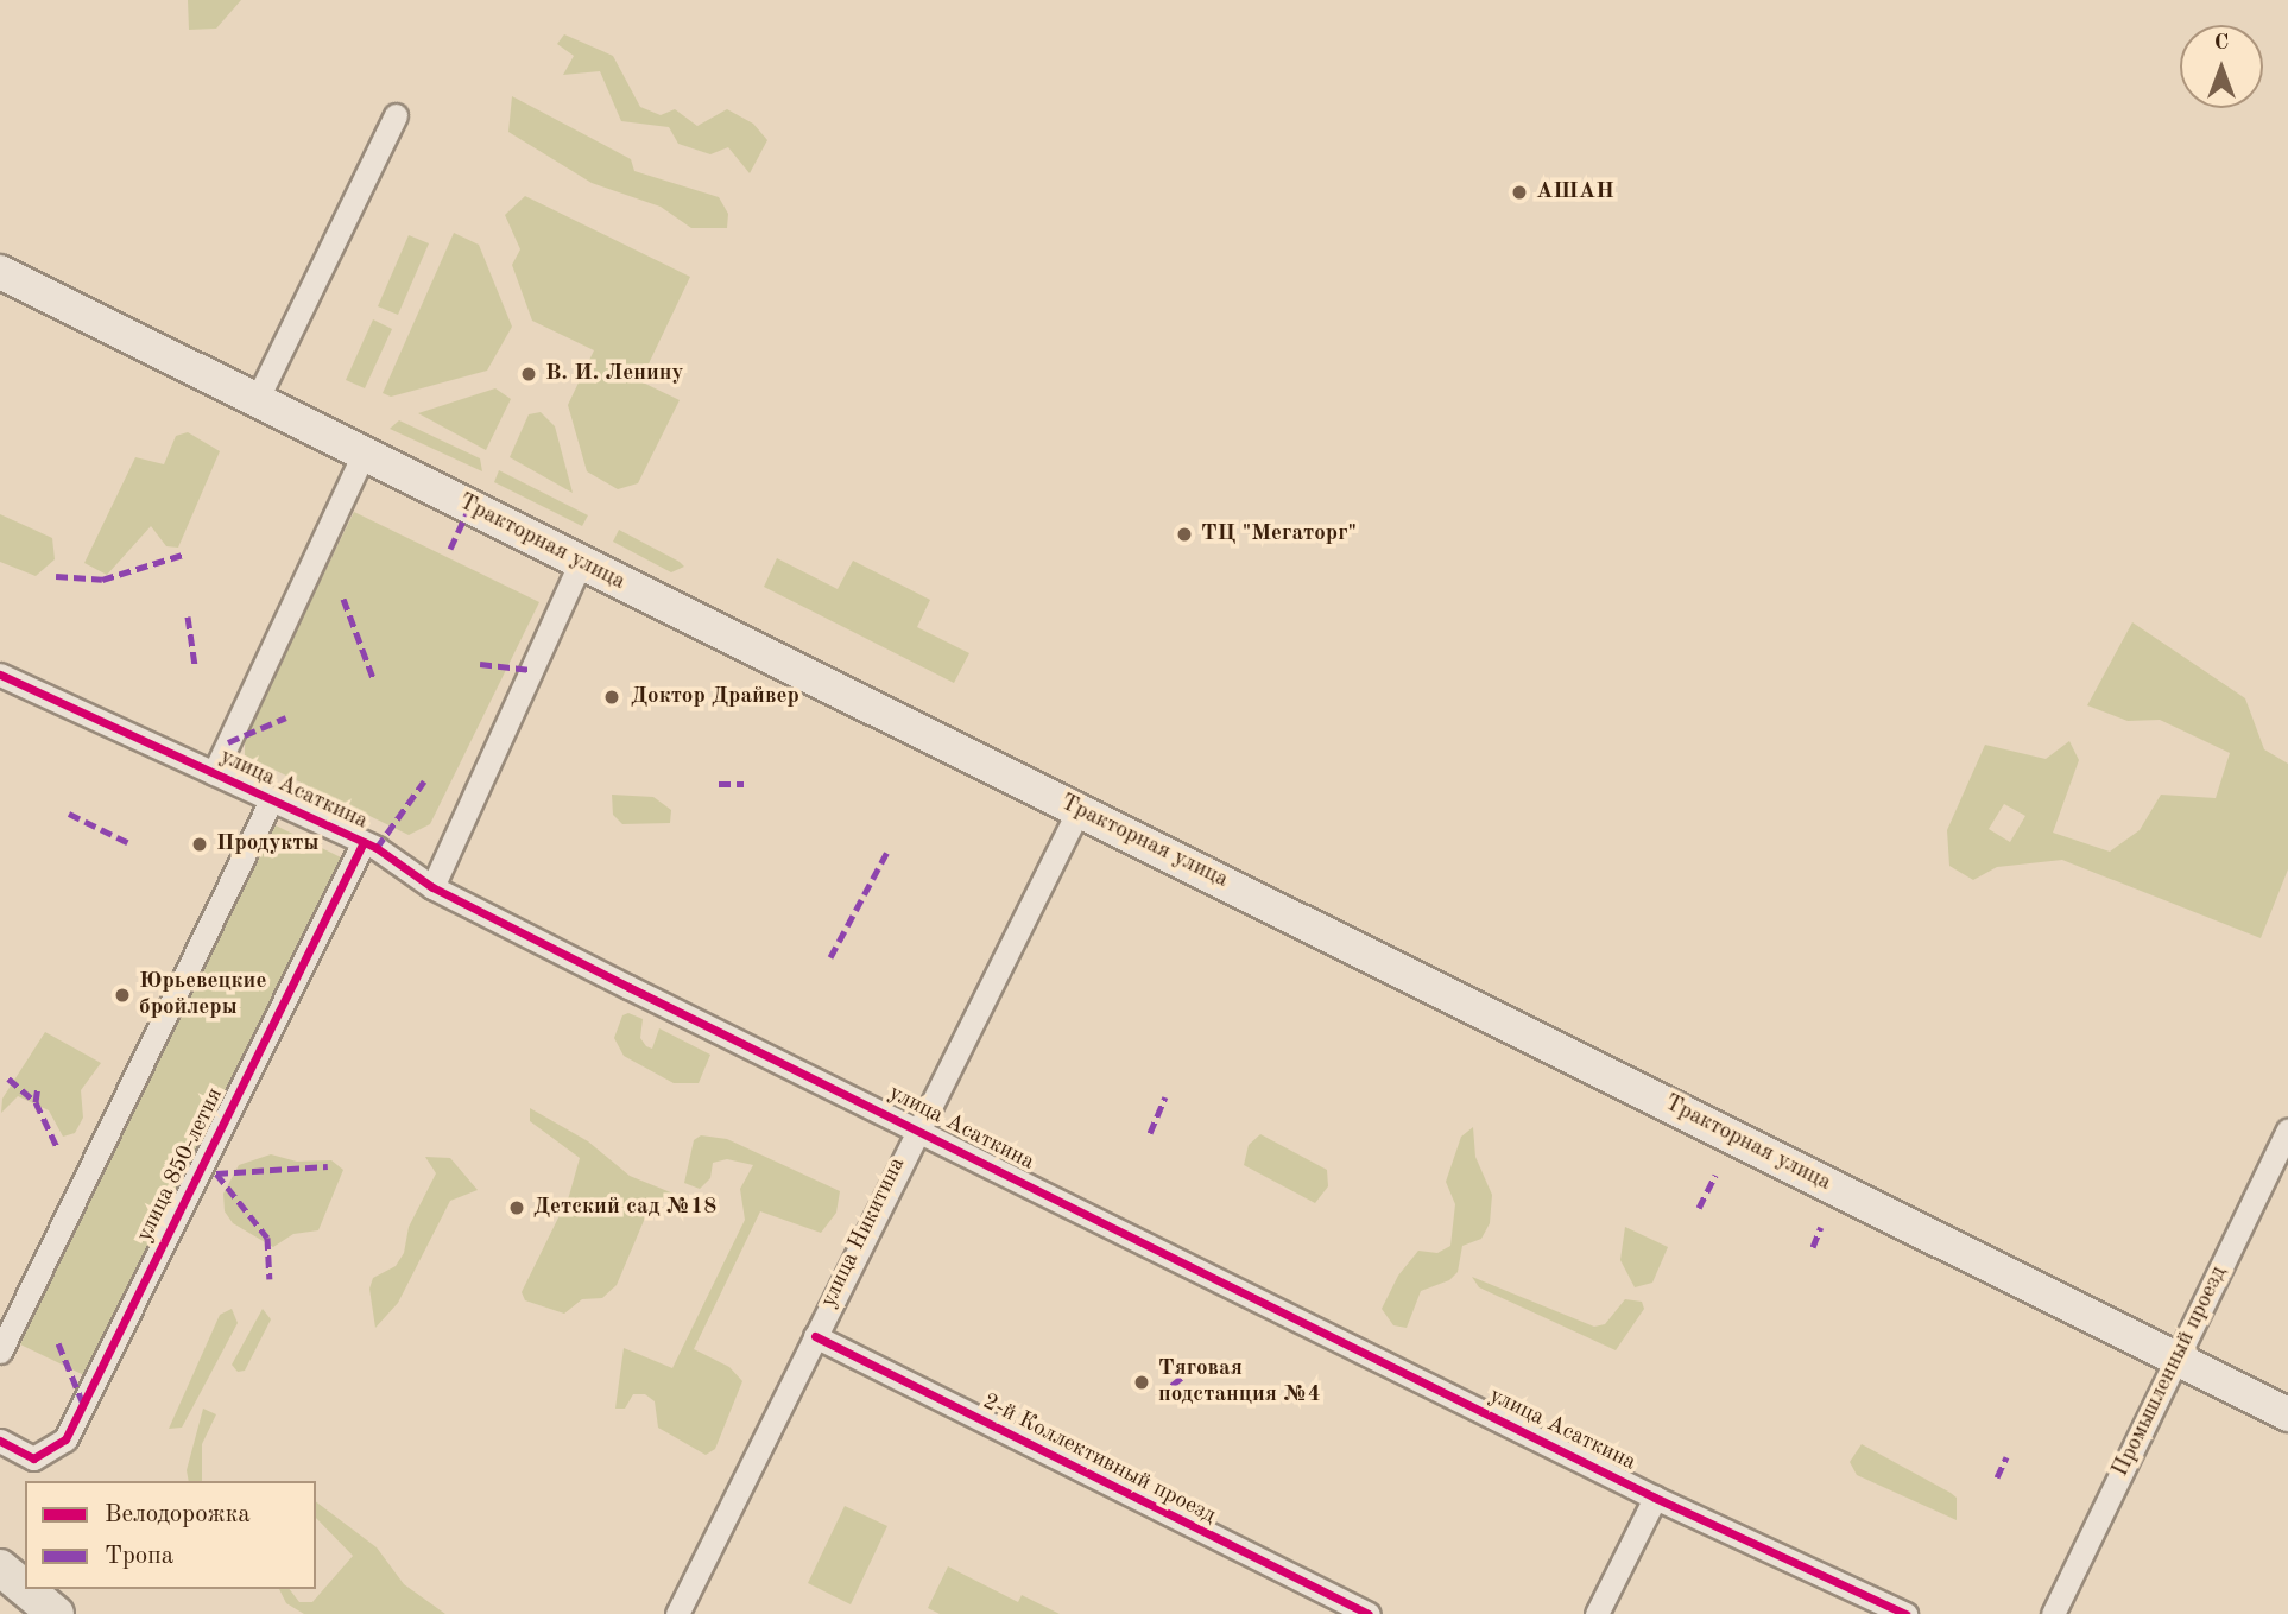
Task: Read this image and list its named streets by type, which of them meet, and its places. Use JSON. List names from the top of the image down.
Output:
{
  "streets": {
    "main road": ["Тракторная улица"],
    "street": [
      "улица Асаткина",
      "улица 850-летия",
      "улица Никитина",
      "Промышленный проезд",
      "2-й Коллективный проезд"
    ]
  },
  "crossings": [
    ["Тракторная улица", "улица Никитина"],
    ["Тракторная улица", "Промышленный проезд"],
    ["улица Асаткина", "улица 850-летия"],
    ["улица Асаткина", "улица Никитина"],
    ["улица Никитина", "2-й Коллективный проезд"]
  ],
  "places": [
    "АШАН",
    "В. И. Ленину",
    "ТЦ \"Мегаторг\"",
    "Доктор Драйвер",
    "Продукты",
    "Юрьевецкие бройлеры",
    "Детский сад №18",
    "Тяговая подстанция №4"
  ],
  "legend": ["Велодорожка", "Тропа"],
  "north": "top"
}
